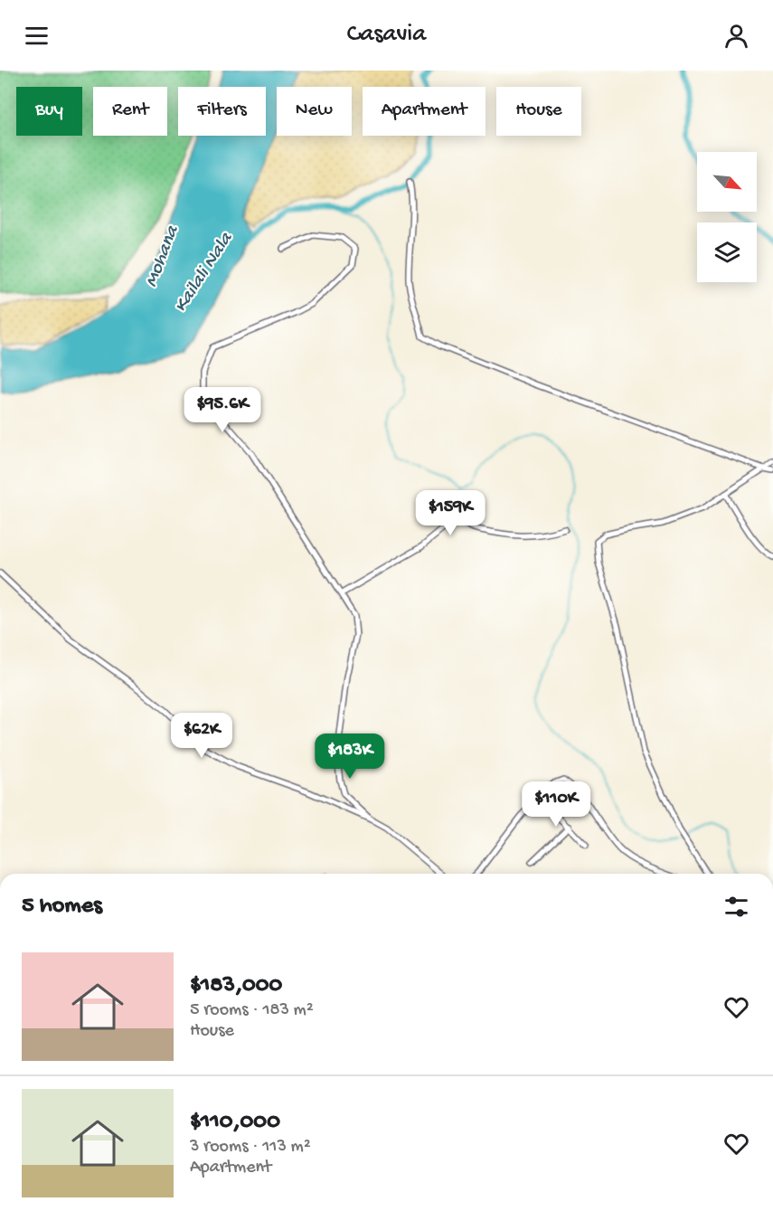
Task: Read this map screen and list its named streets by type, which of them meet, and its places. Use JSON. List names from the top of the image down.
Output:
{
  "water": ["Mohana", "Kailali Nala"],
  "north": "bottom right",
  "page": {
    "header": "Casavia",
    "chip": [
      "Buy",
      "Rent",
      "Filters",
      "New",
      "Apartment",
      "House"
    ],
    "price": [
      "$95.6K",
      "$159K",
      "$62K",
      "$183K",
      "$110K"
    ],
    "heading": "5 homes",
    "list": [
      {
        "name": "$183,000",
        "note": "5 rooms · 183 m² · House"
      },
      {
        "name": "$110,000",
        "note": "3 rooms · 113 m² · Apartment"
      }
    ]
  }
}
